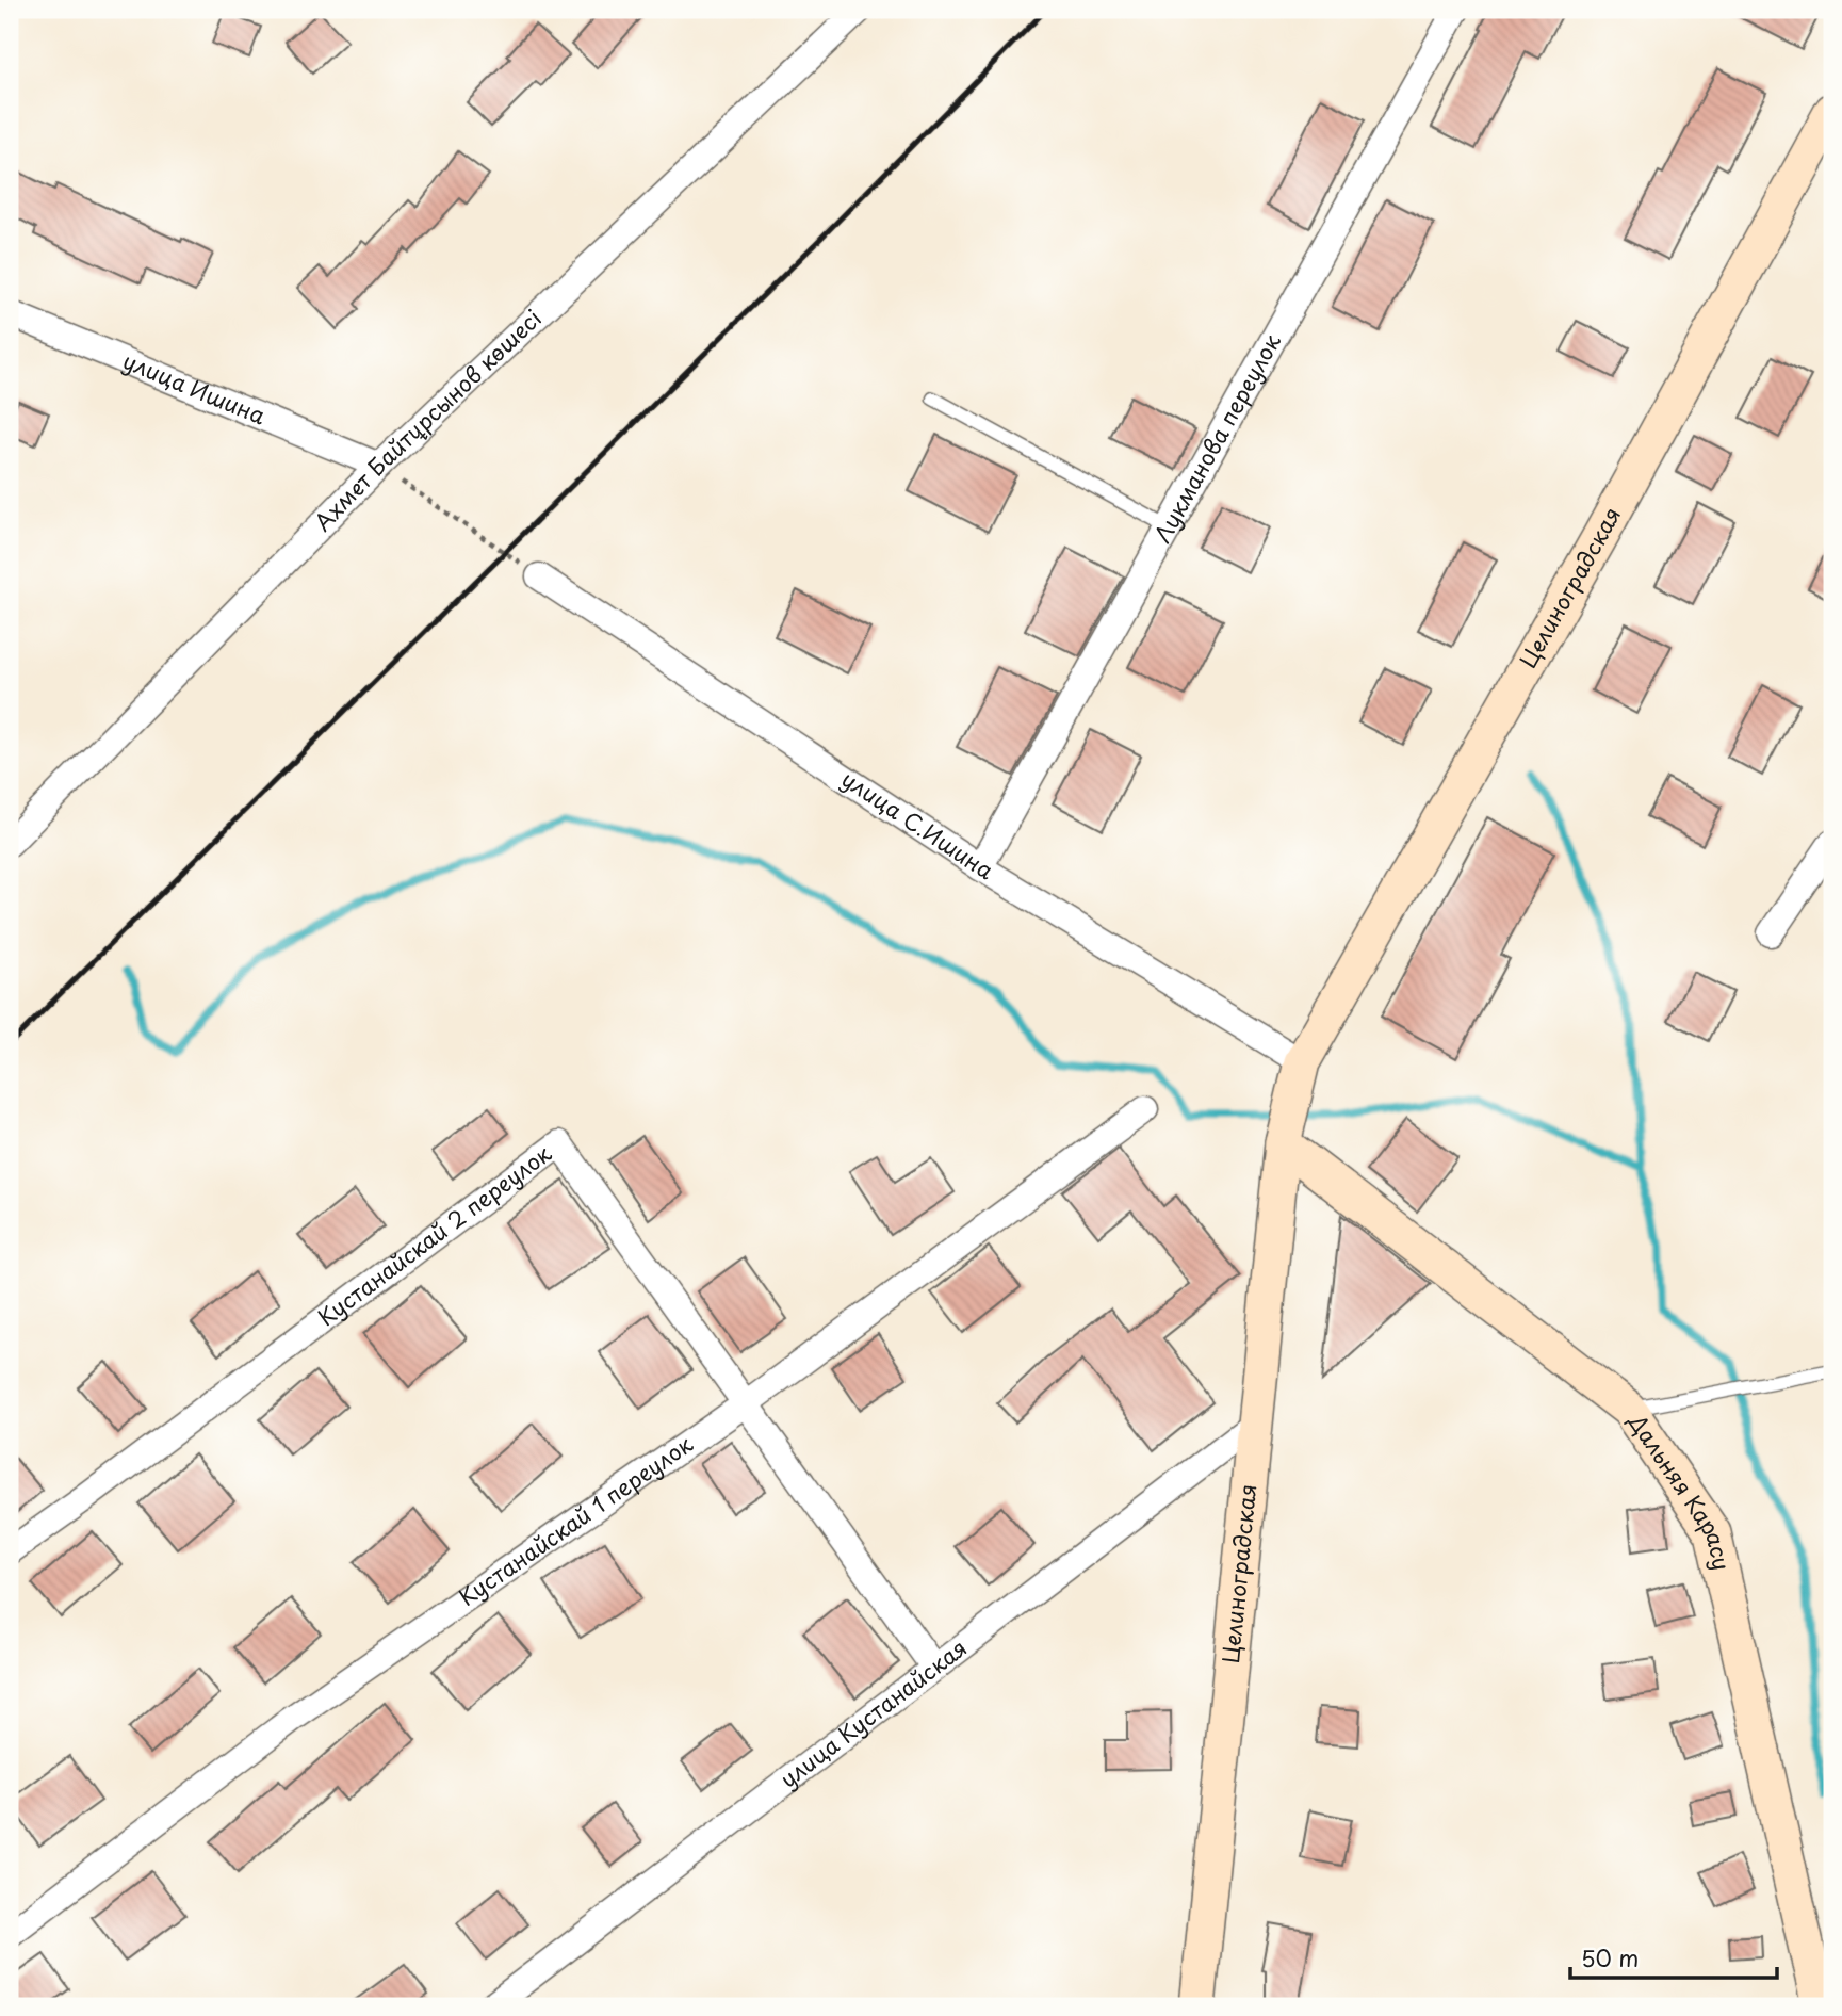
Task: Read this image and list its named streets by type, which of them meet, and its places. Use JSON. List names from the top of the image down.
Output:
{
  "streets": {
    "street": [
      "улица Ишина",
      "Ахмет Байтұрсынов көшесі",
      "Лукманова переулок",
      "Целиноградская",
      "улица С.Ишина",
      "Кустанайскай 2 переулок",
      "Дальняя Карасу",
      "Кустанайскай 1 переулок",
      "улица Кустанайская"
    ]
  },
  "crossings": [
    ["улица Ишина", "Ахмет Байтұрсынов көшесі"],
    ["Лукманова переулок", "улица С.Ишина"],
    ["Целиноградская", "улица С.Ишина"],
    ["Целиноградская", "Дальняя Карасу"],
    ["Целиноградская", "улица Кустанайская"],
    ["Кустанайскай 2 переулок", "Кустанайскай 1 переулок"],
    ["Кустанайскай 2 переулок", "улица Кустанайская"]
  ],
  "scale_bar": "50 m"
}
